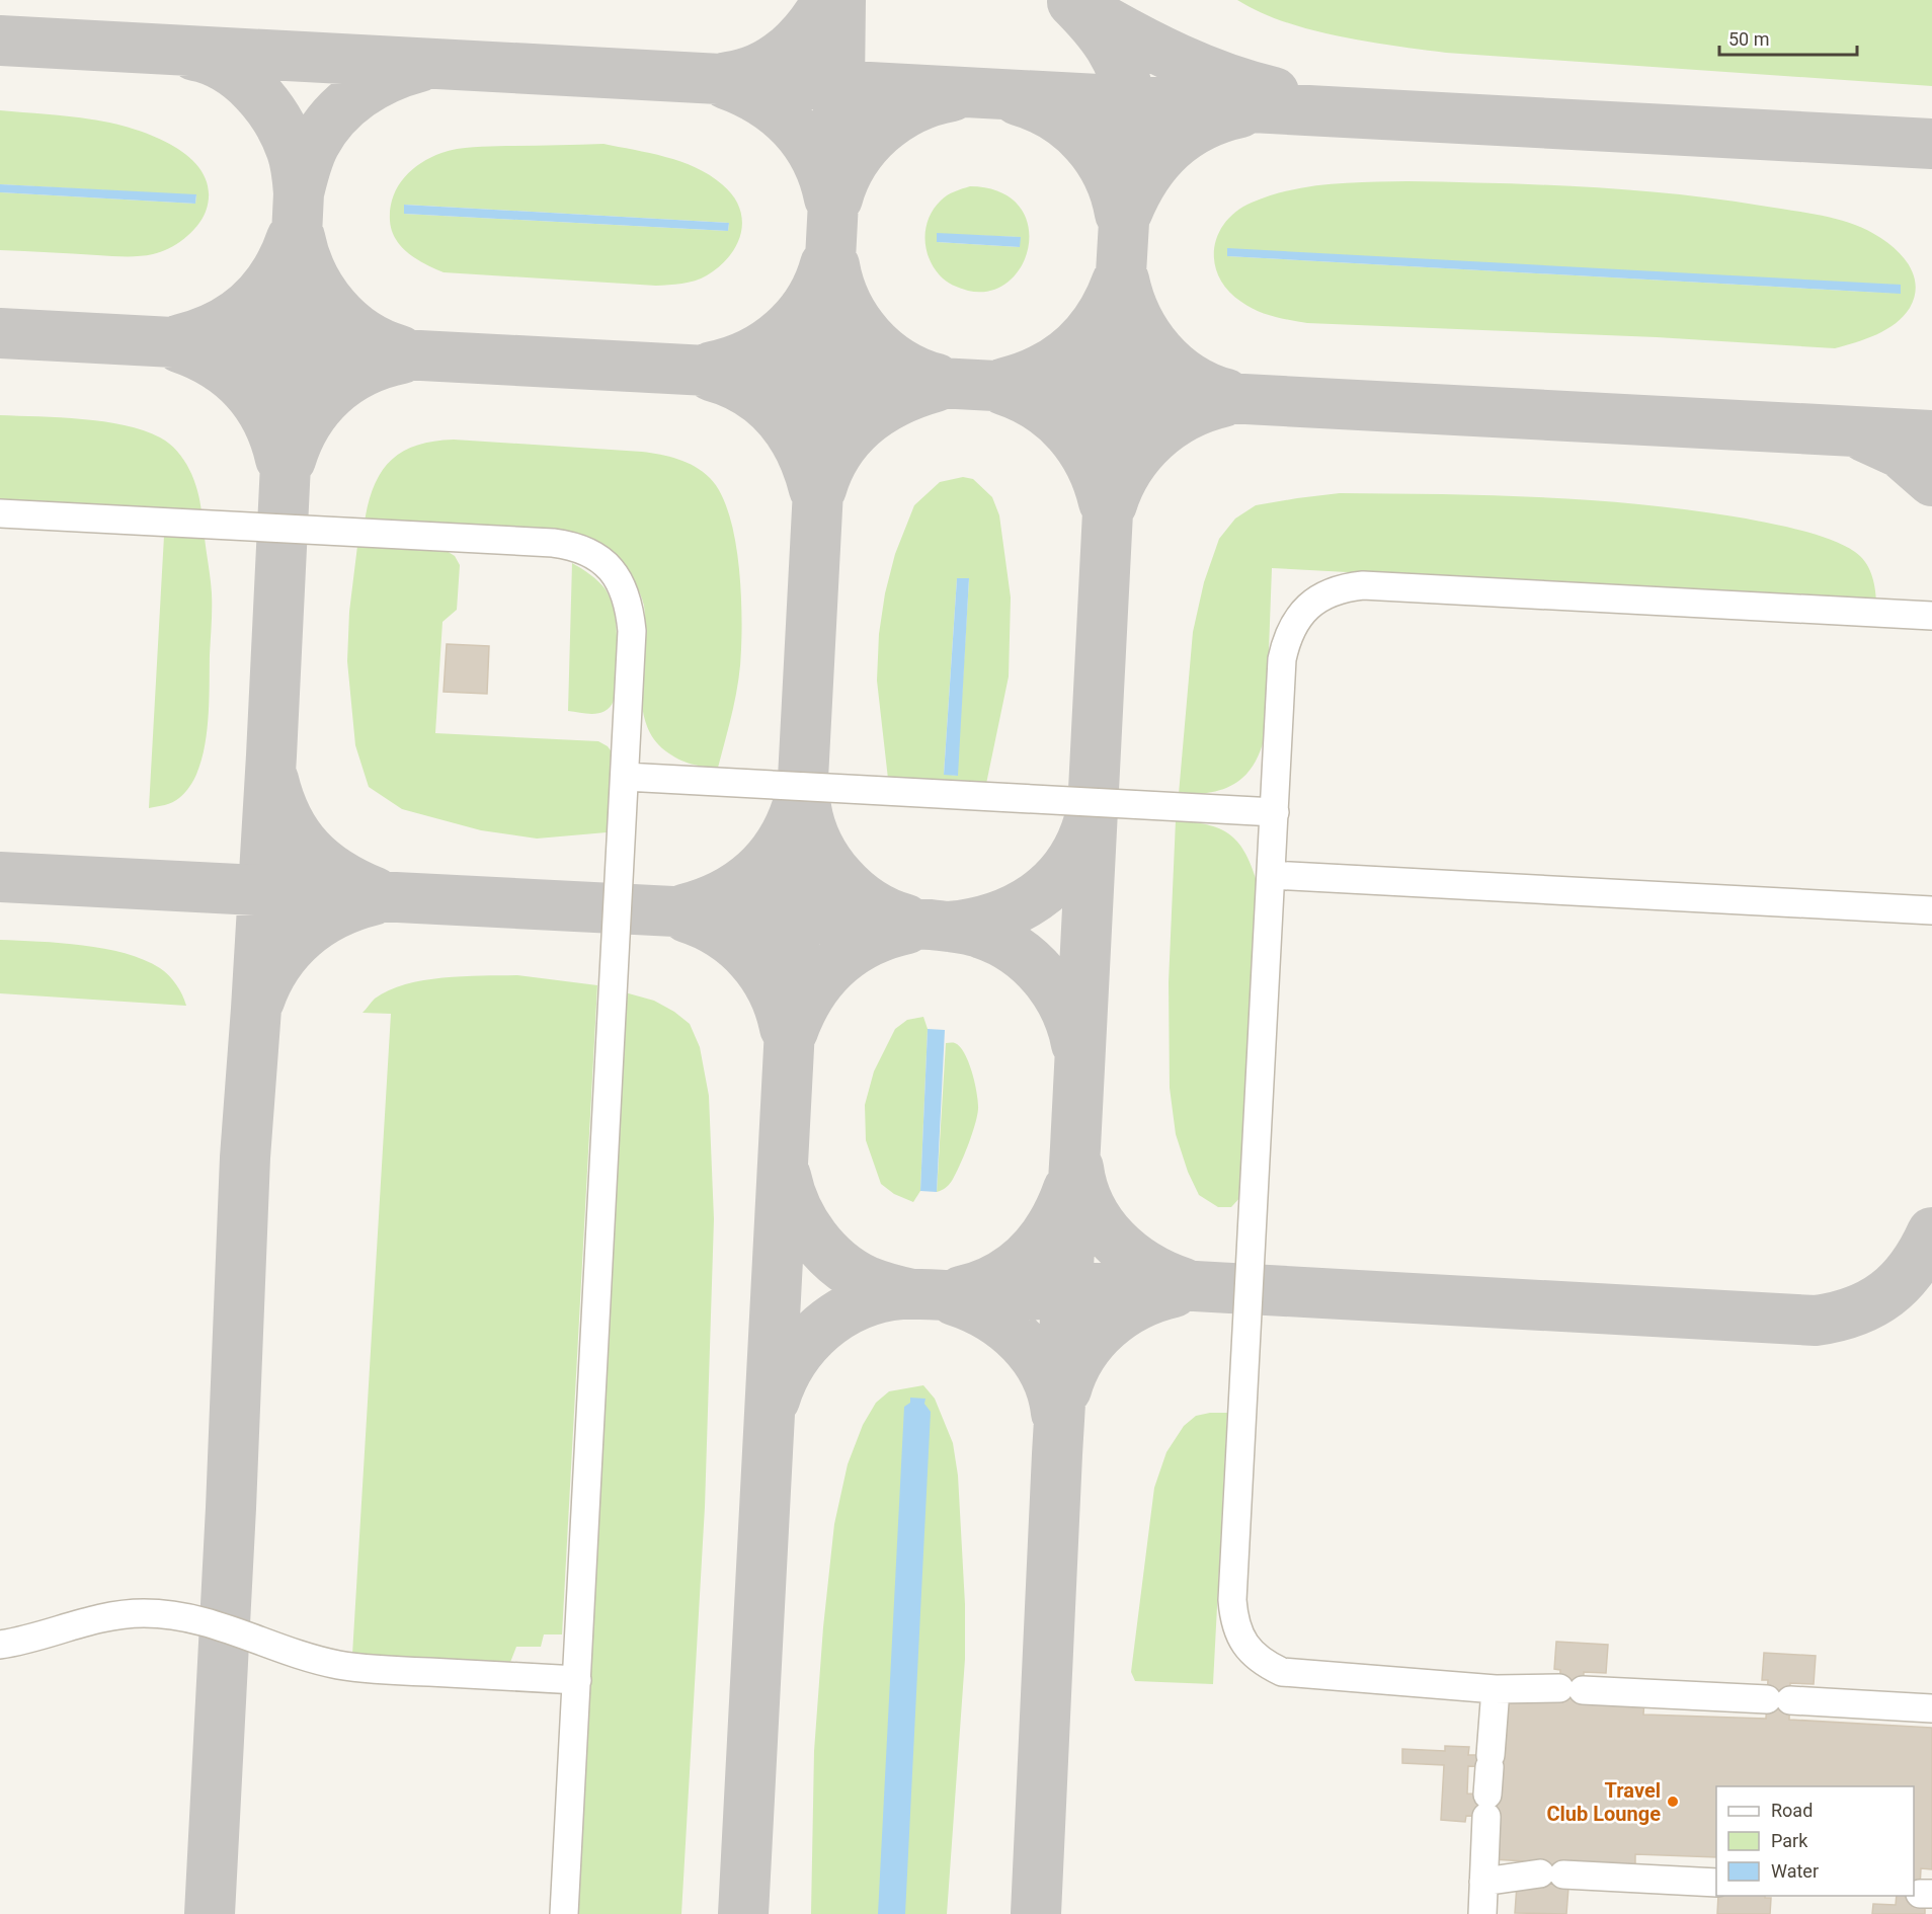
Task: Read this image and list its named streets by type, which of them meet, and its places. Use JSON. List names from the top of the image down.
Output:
{
  "places": ["Travel Club Lounge"],
  "legend": ["Road", "Park", "Water"],
  "scale_bar": "50 m"
}
